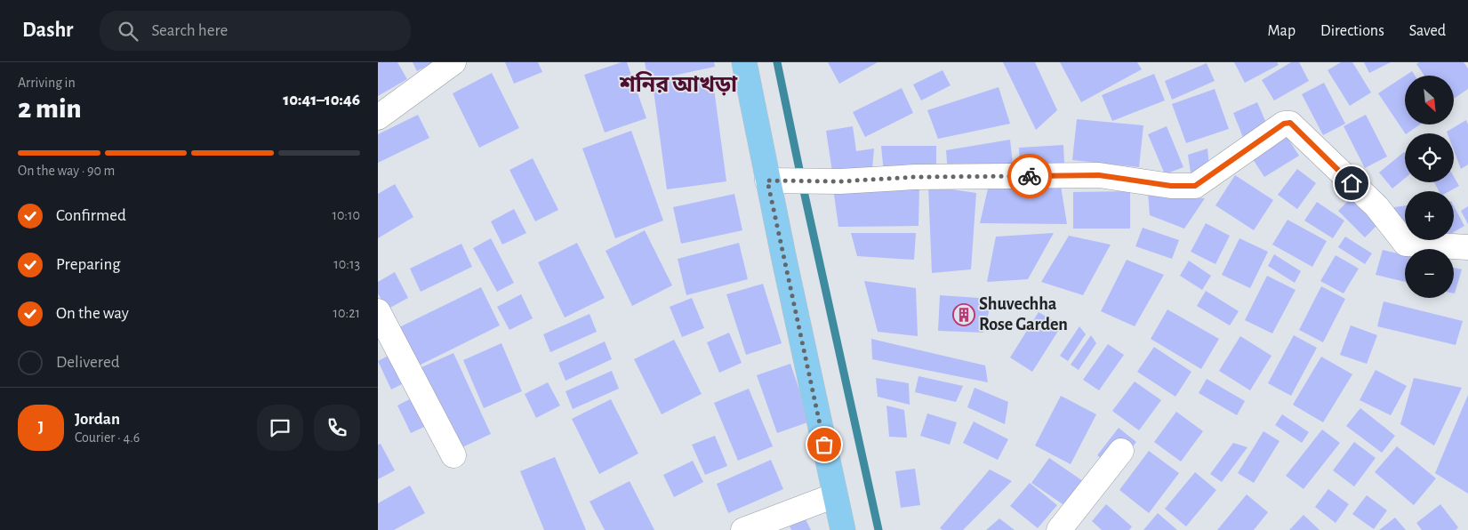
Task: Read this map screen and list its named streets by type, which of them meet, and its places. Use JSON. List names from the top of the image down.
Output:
{
  "districts": ["শনির আখড়া"],
  "places": {
    "building": ["Shuvechha Rose Garden"]
  },
  "north": "bottom right",
  "page": {
    "header": "Dashr",
    "search": "Search here",
    "nav": ["Map", "Directions", "Saved"],
    "heading": ["2 min", "Arriving in", "10:41–10:46"],
    "panel": ["Jordan", "Courier · 4.6"],
    "map_buttons": ["+", "−"],
    "bar": "On the way · 90 m",
    "list": [
      ["Confirmed", "10:10"],
      ["Preparing", "10:13"],
      ["On the way", "10:21"],
      "Delivered"
    ],
    "round": "J"
  }
}
